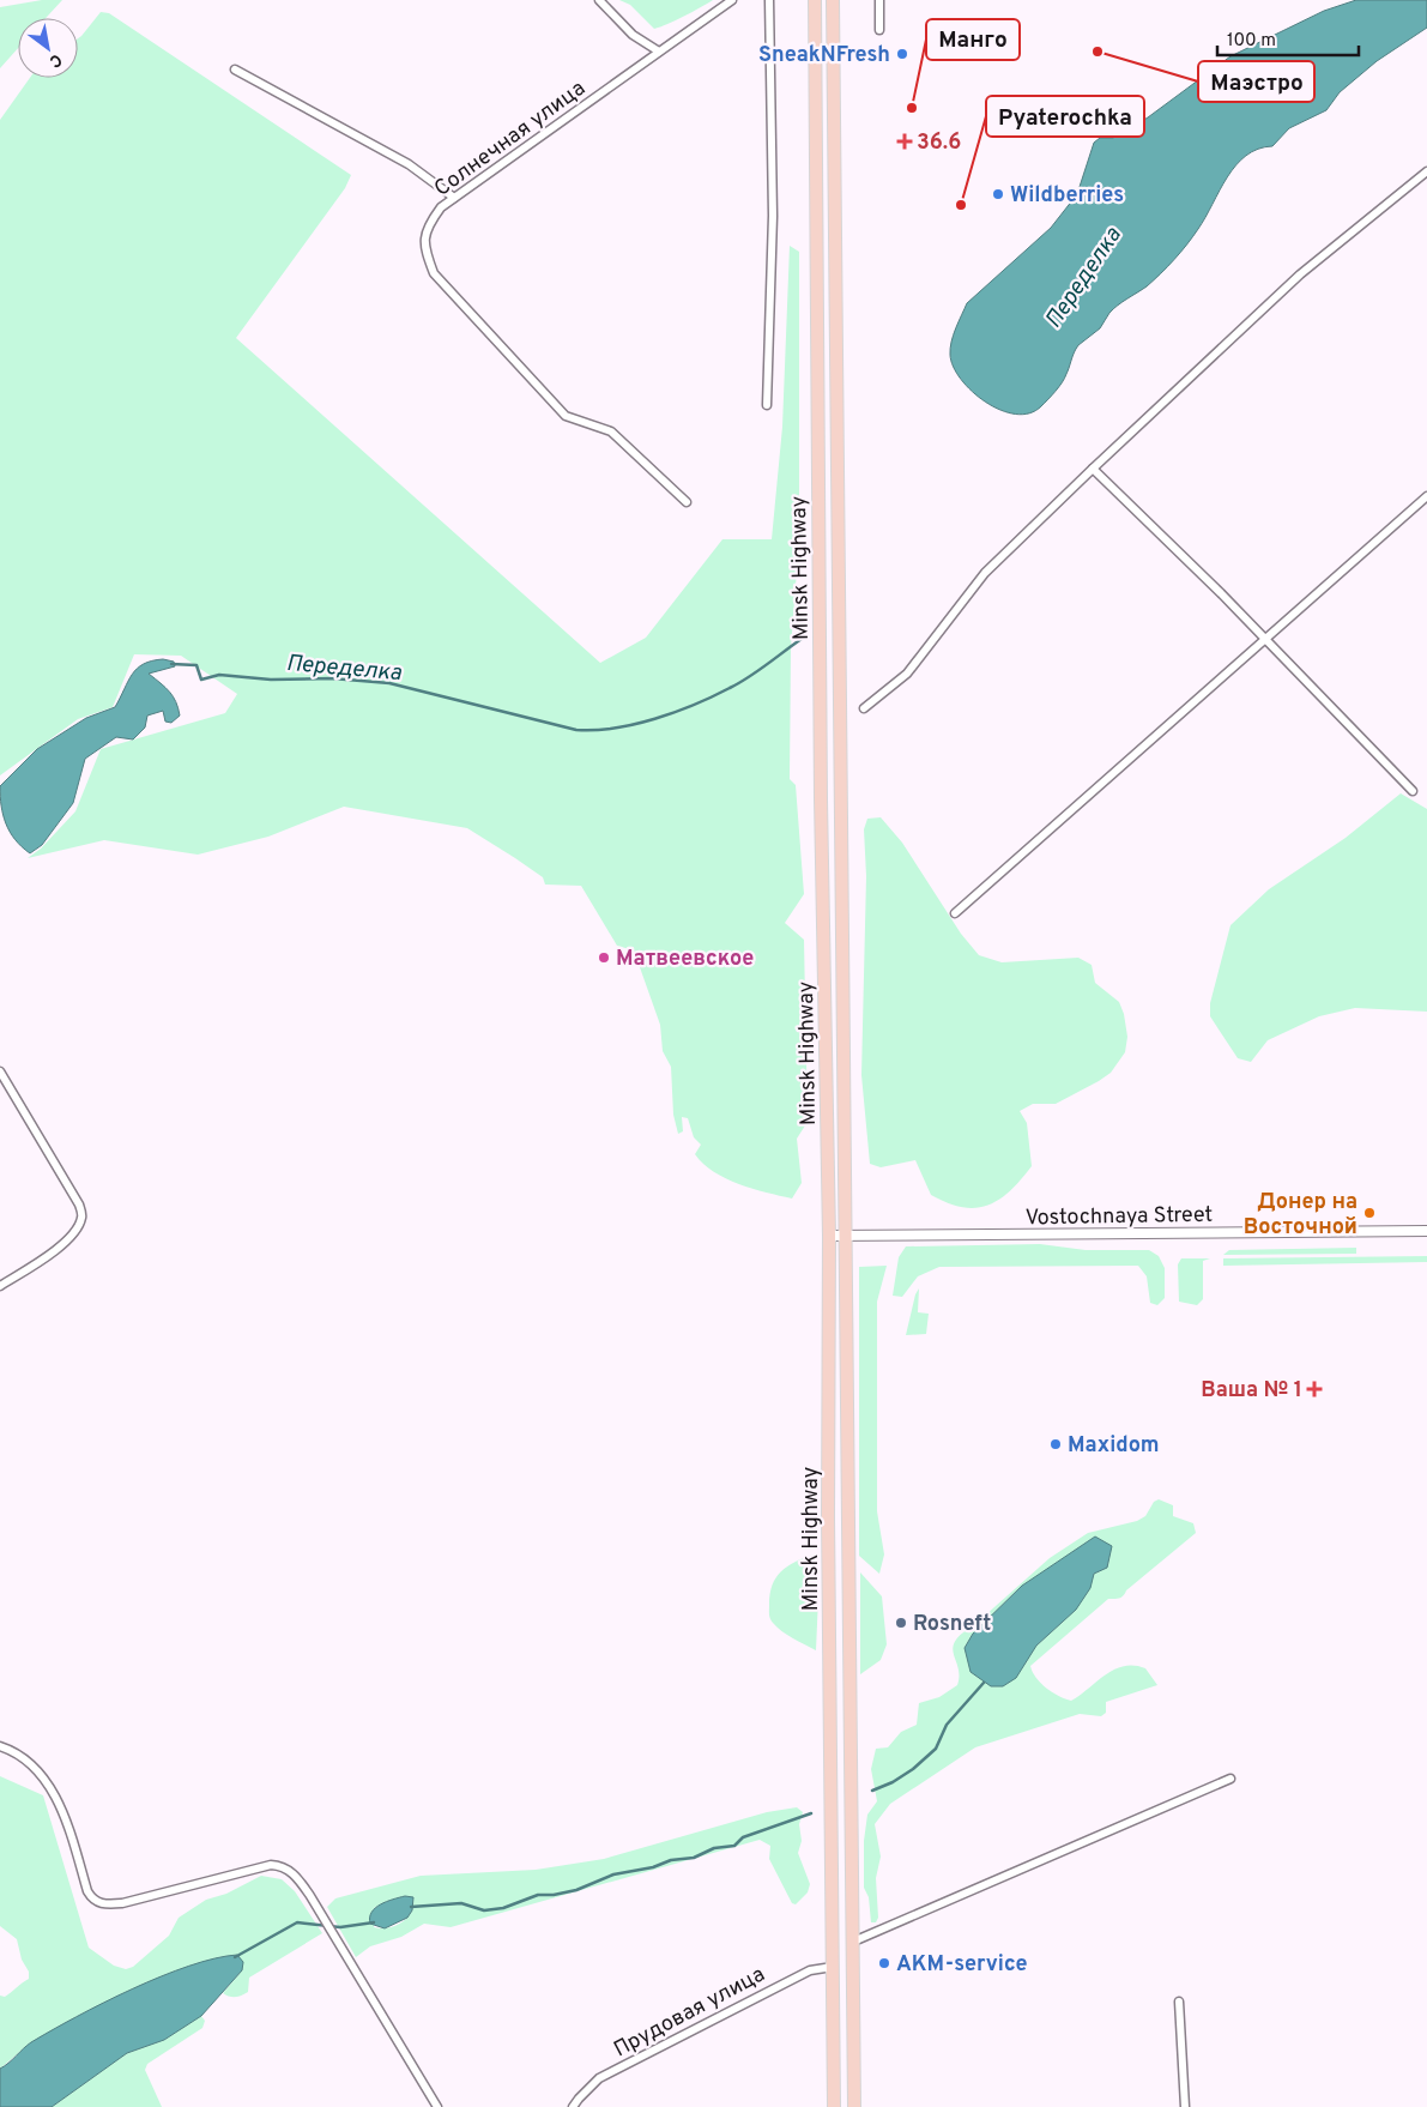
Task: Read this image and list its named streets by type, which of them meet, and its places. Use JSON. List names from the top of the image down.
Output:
{
  "streets": {
    "highway": ["Minsk Highway"],
    "street": ["Солнечная улица", "Vostochnaya Street", "Прудовая улица"]
  },
  "crossings": [
    ["Minsk Highway", "Vostochnaya Street"],
    ["Minsk Highway", "Прудовая улица"]
  ],
  "water": ["Переделка"],
  "places": {
    "other": [
      "Маэстро",
      "SneakNFresh",
      "Манго",
      "Wildberries",
      "Pyaterochka",
      "Матвеевское",
      "Донер на Восточной",
      "Maxidom",
      "Rosneft",
      "AKM-service"
    ],
    "health": ["36.6", "Ваша № 1"]
  },
  "scale_bar": "100 m",
  "north": "bottom right"
}
